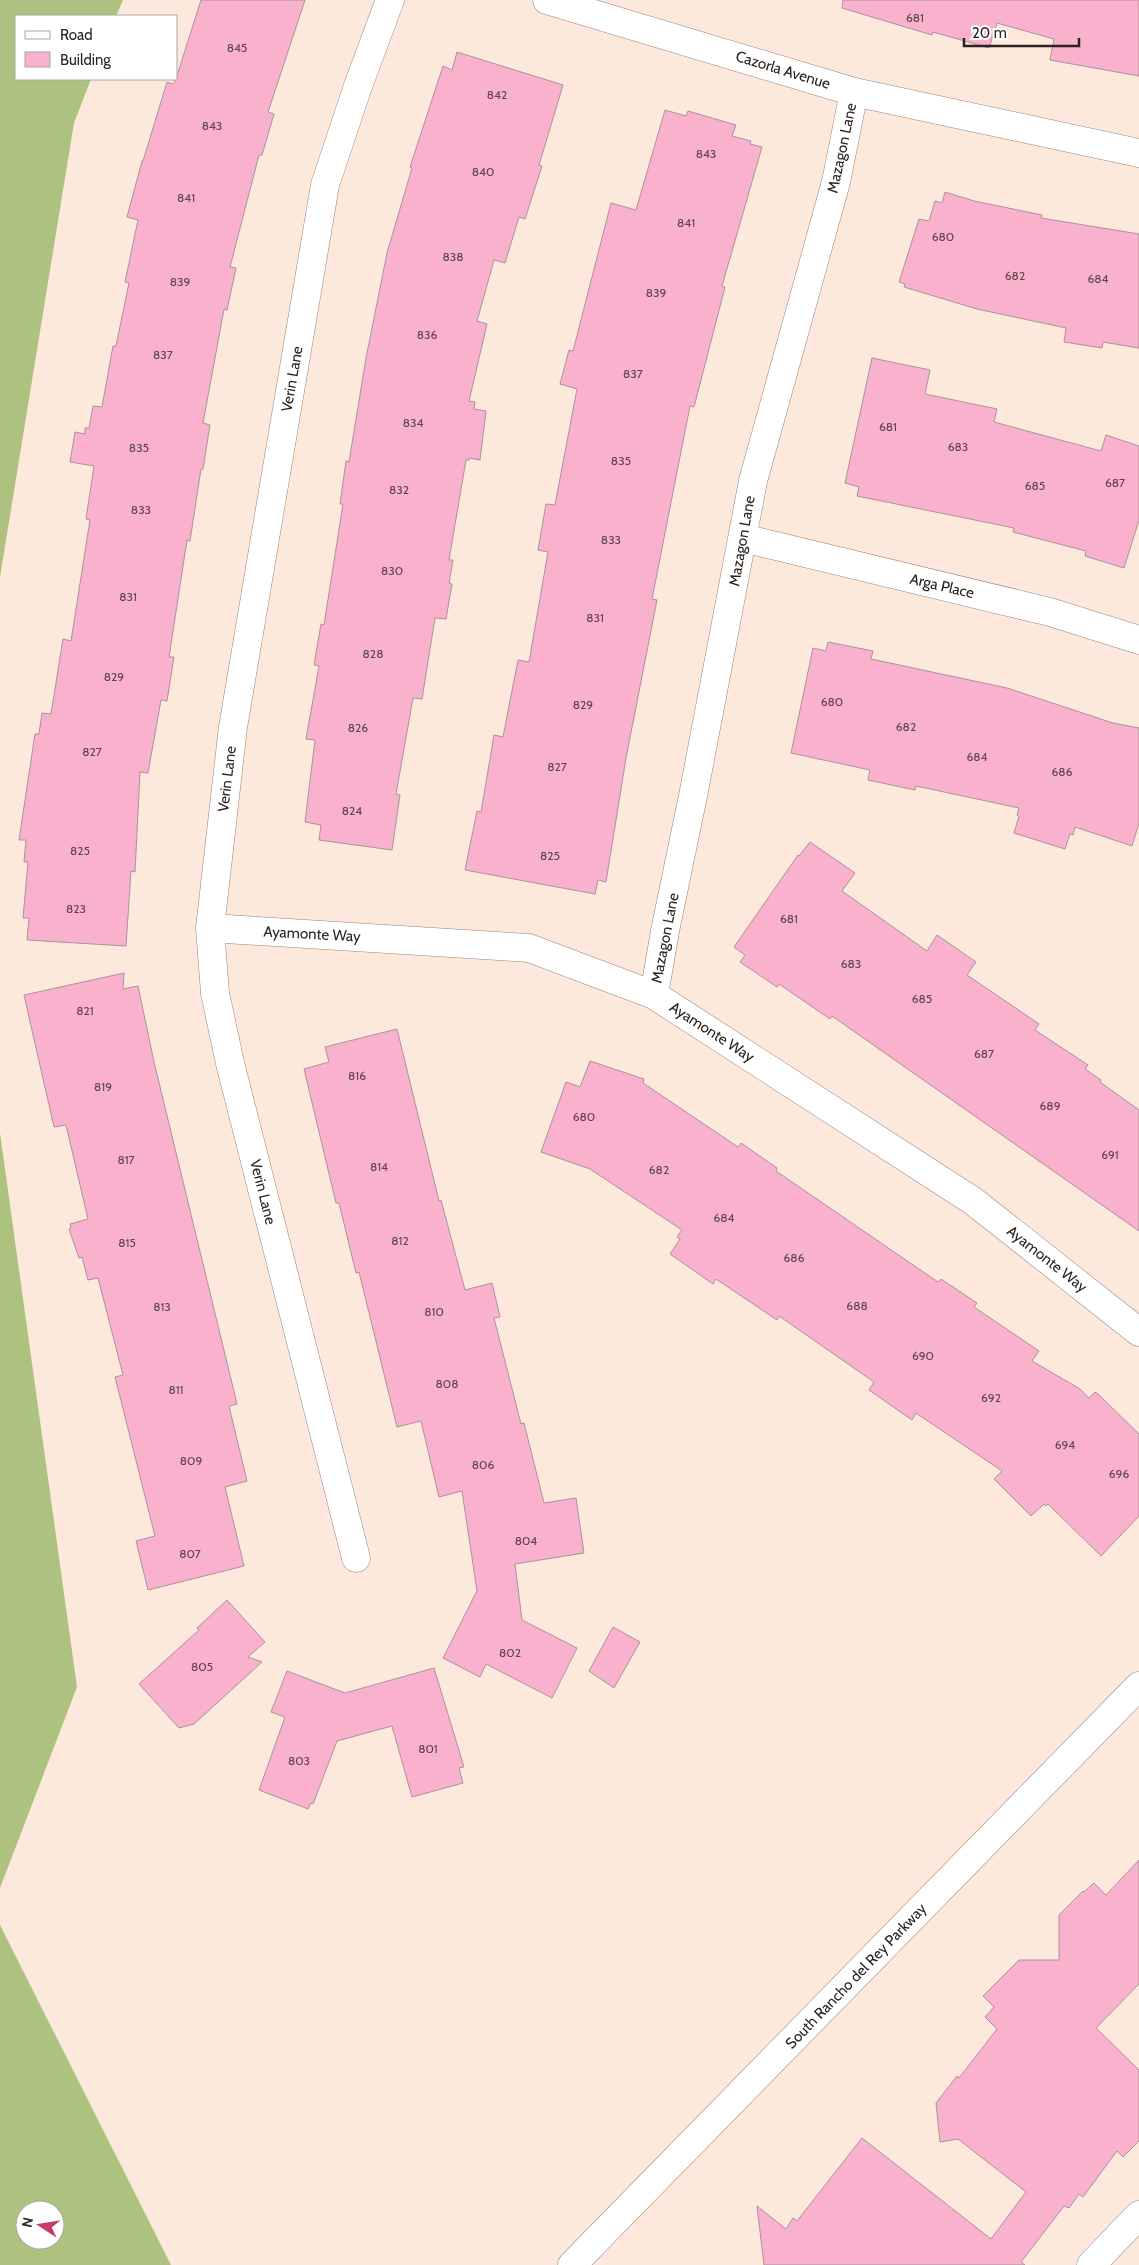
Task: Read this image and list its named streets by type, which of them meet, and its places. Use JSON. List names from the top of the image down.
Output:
{
  "streets": {
    "street": [
      "Cazorla Avenue",
      "Mazagon Lane",
      "Verin Lane",
      "Arga Place",
      "Ayamonte Way",
      "South Rancho del Rey Parkway"
    ]
  },
  "crossings": [
    ["Cazorla Avenue", "Mazagon Lane"],
    ["Mazagon Lane", "Arga Place"],
    ["Mazagon Lane", "Ayamonte Way"],
    ["Verin Lane", "Ayamonte Way"]
  ],
  "house_numbers": [
    "681",
    "845",
    "842",
    "843",
    "843",
    "840",
    "841",
    "841",
    "680",
    "838",
    "682",
    "684",
    "839",
    "839",
    "836",
    "837",
    "837",
    "834",
    "681",
    "683",
    "835",
    "835",
    "687",
    "685",
    "832",
    "833",
    "833",
    "830",
    "831",
    "831",
    "828",
    "829",
    "680",
    "829",
    "682",
    "826",
    "827",
    "684",
    "827",
    "686",
    "824",
    "825",
    "825",
    "823",
    "681",
    "683",
    "685",
    "821",
    "687",
    "816",
    "819",
    "689",
    "680",
    "691",
    "817",
    "814",
    "682",
    "684",
    "812",
    "815",
    "686",
    "688",
    "813",
    "810",
    "690",
    "808",
    "811",
    "692",
    "694",
    "809",
    "806",
    "696",
    "804",
    "807",
    "802",
    "805",
    "801",
    "803"
  ],
  "legend": ["Road", "Building"],
  "scale_bar": "20 m",
  "north": "left"
}
